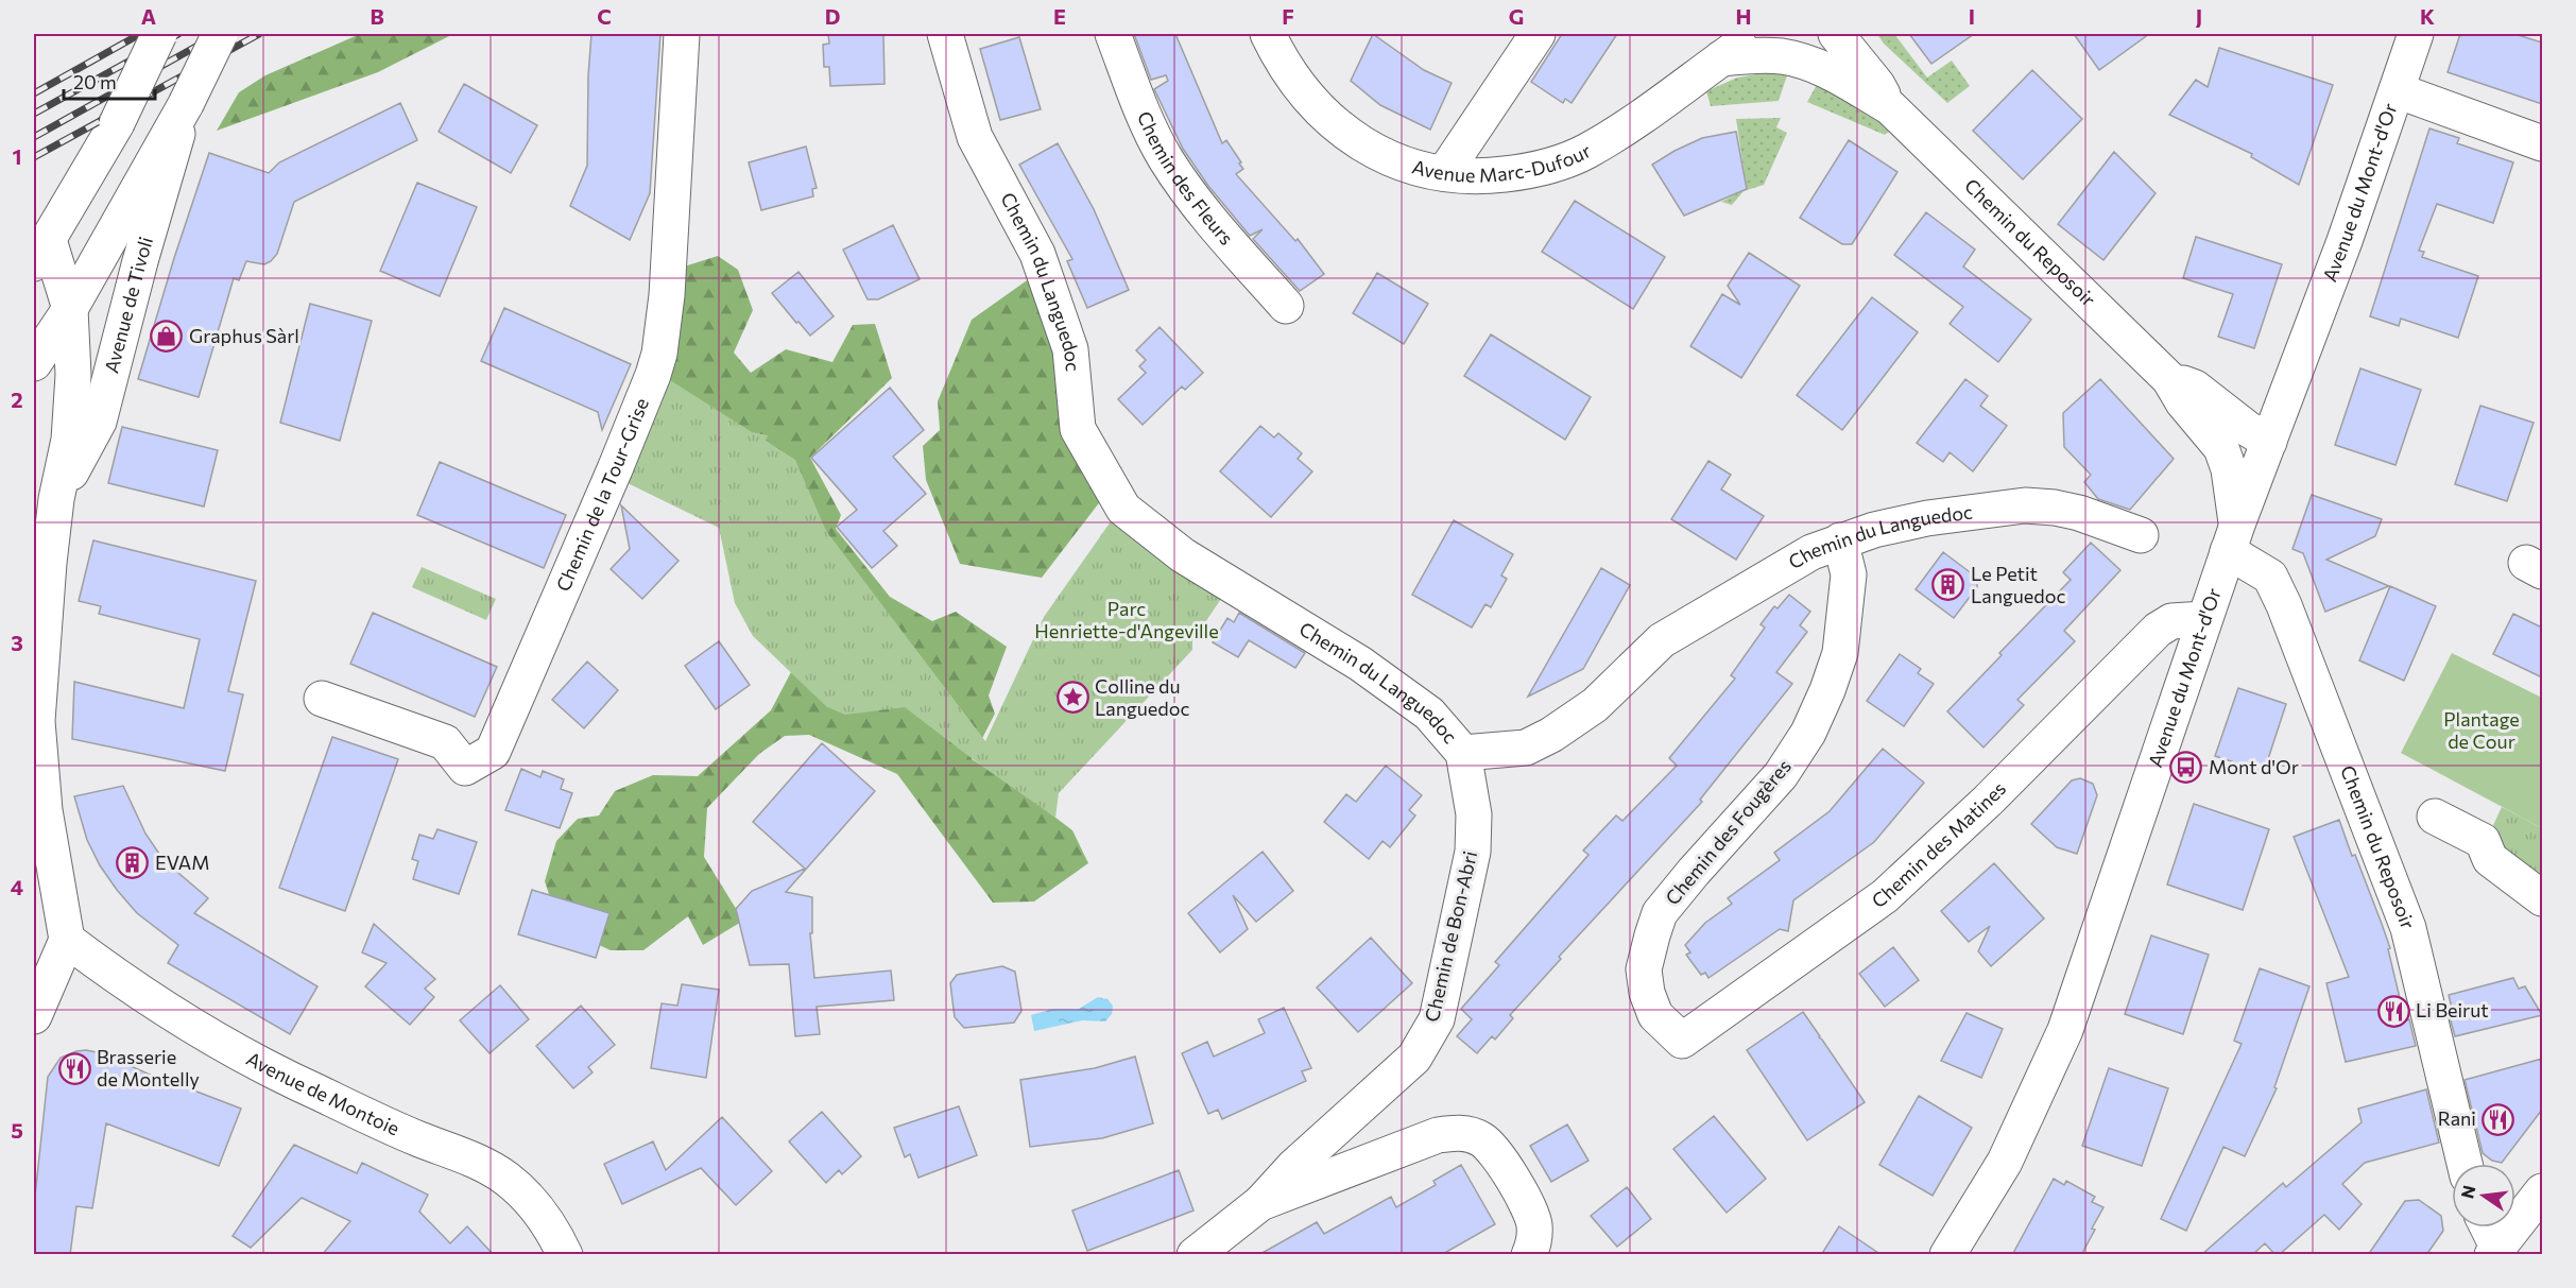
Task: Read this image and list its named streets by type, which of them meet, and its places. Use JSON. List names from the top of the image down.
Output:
{
  "streets": {
    "street": [
      "Avenue Marc-Dufour",
      "Chemin des Fleurs",
      "Avenue du Mont-d'Or",
      "Chemin du Reposoir",
      "Chemin du Languedoc",
      "Avenue de Tivoli",
      "Chemin de la Tour-Grise",
      "Chemin des Fougères",
      "Chemin des Matines",
      "Chemin de Bon-Abri",
      "Avenue de Montoie"
    ]
  },
  "crossings": [
    ["Avenue Marc-Dufour", "Chemin du Reposoir"],
    ["Avenue du Mont-d'Or", "Chemin du Reposoir"],
    ["Avenue du Mont-d'Or", "Chemin des Matines"],
    ["Chemin du Languedoc", "Chemin des Fougères"],
    ["Chemin du Languedoc", "Chemin de Bon-Abri"],
    ["Avenue de Tivoli", "Avenue de Montoie"],
    ["Chemin des Fougères", "Chemin des Matines"]
  ],
  "parks": ["Parc Henriette-d'Angeville", "Plantage de Cour"],
  "places": {
    "shop": ["Graphus Sàrl"],
    "building": ["Le Petit Languedoc", "EVAM"],
    "place": ["Colline du Languedoc"],
    "bus stop": ["Mont d'Or"],
    "restaurant": ["Li Beirut", "Brasserie de Montelly", "Rani"]
  },
  "scale_bar": "20 m",
  "north": "left",
  "grid": {
    "columns": [
      "A",
      "B",
      "C",
      "D",
      "E",
      "F",
      "G",
      "H",
      "I",
      "J",
      "K"
    ],
    "rows": [
      "1",
      "2",
      "3",
      "4",
      "5"
    ]
  }
}
